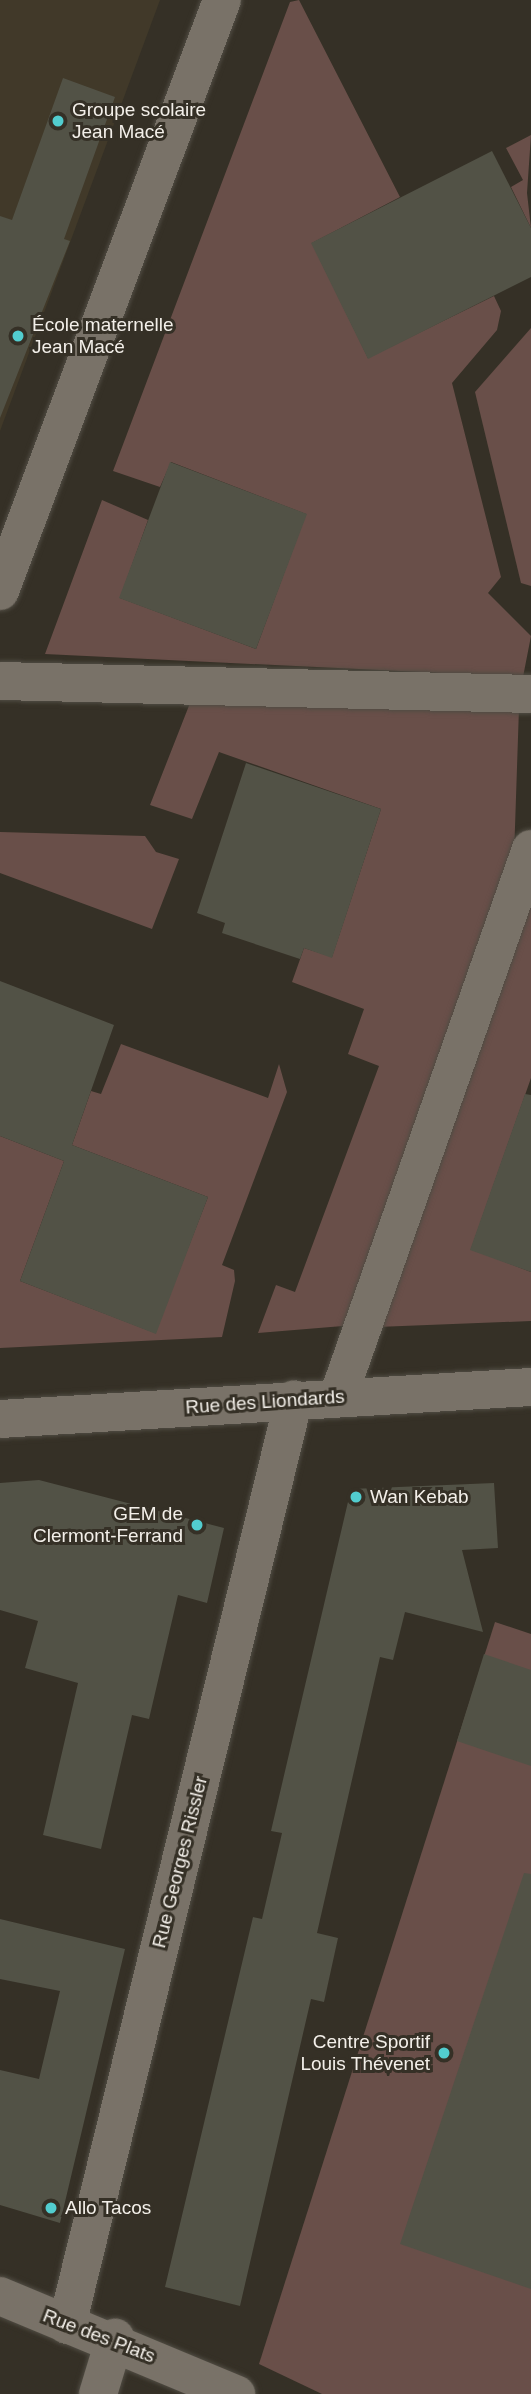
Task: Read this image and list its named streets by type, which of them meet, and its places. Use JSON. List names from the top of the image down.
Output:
{
  "streets": {
    "street": ["Rue des Liondards", "Rue Georges Rissler", "Rue des Plats"]
  },
  "crossings": [
    ["Rue des Liondards", "Rue Georges Rissler"],
    ["Rue Georges Rissler", "Rue des Plats"]
  ],
  "places": [
    "Groupe scolaire Jean Macé",
    "École maternelle Jean Macé",
    "Wan Kebab",
    "GEM de Clermont-Ferrand",
    "Centre Sportif Louis Thévenet",
    "Allo Tacos"
  ]
}
